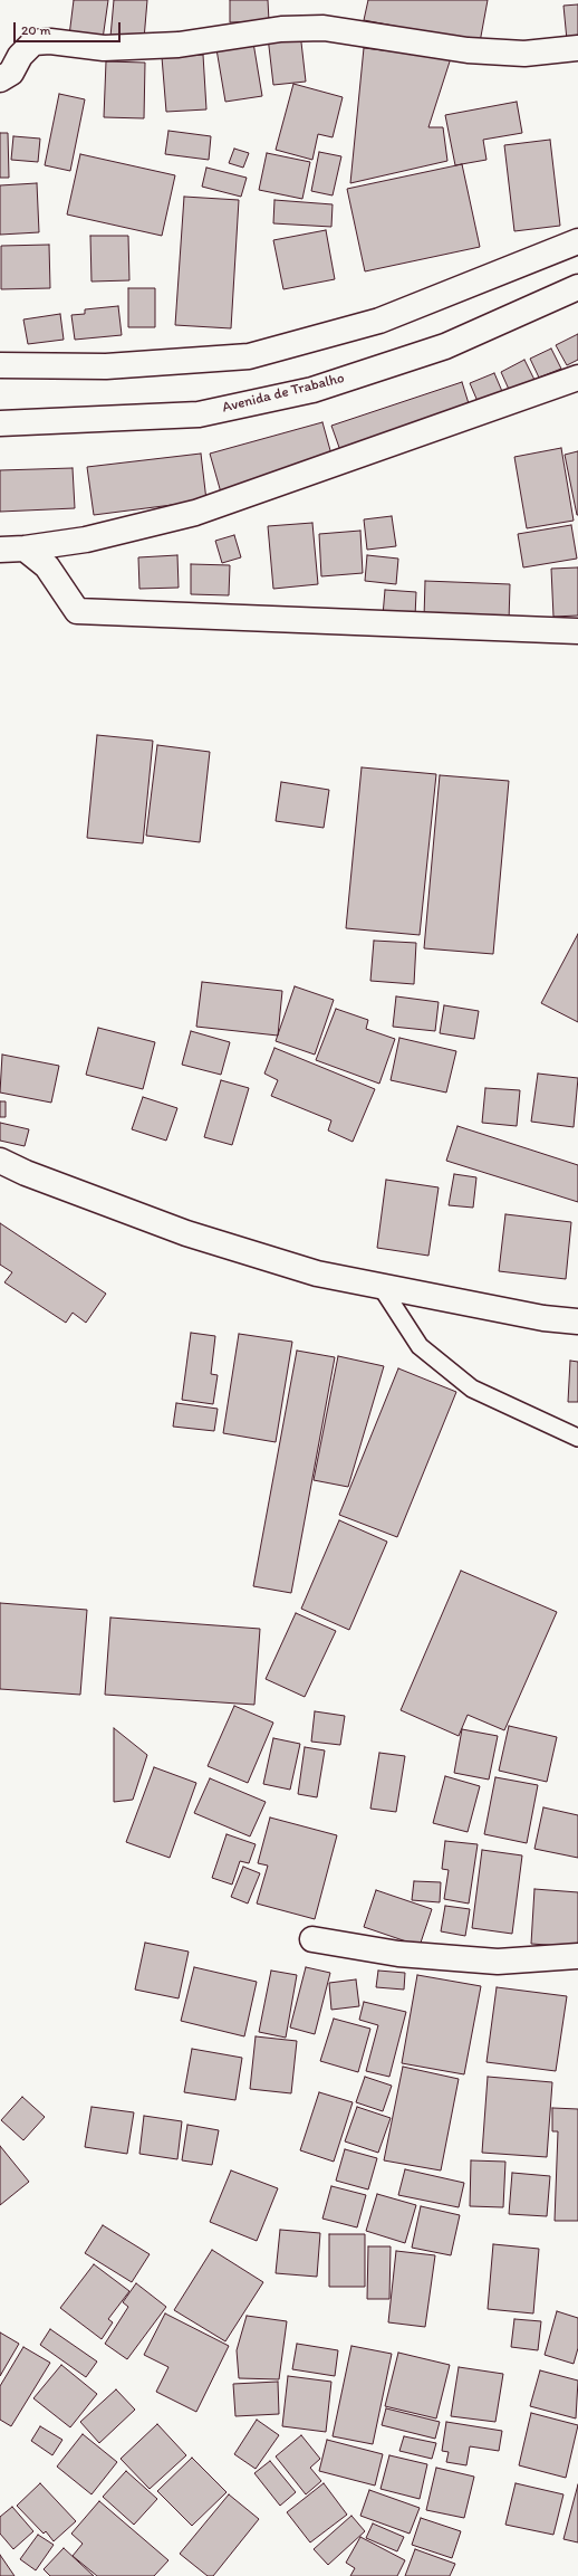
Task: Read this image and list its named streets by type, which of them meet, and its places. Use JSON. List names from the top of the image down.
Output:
{
  "streets": {
    "main road": ["Avenida de Trabalho"]
  },
  "scale_bar": "20 m"
}
